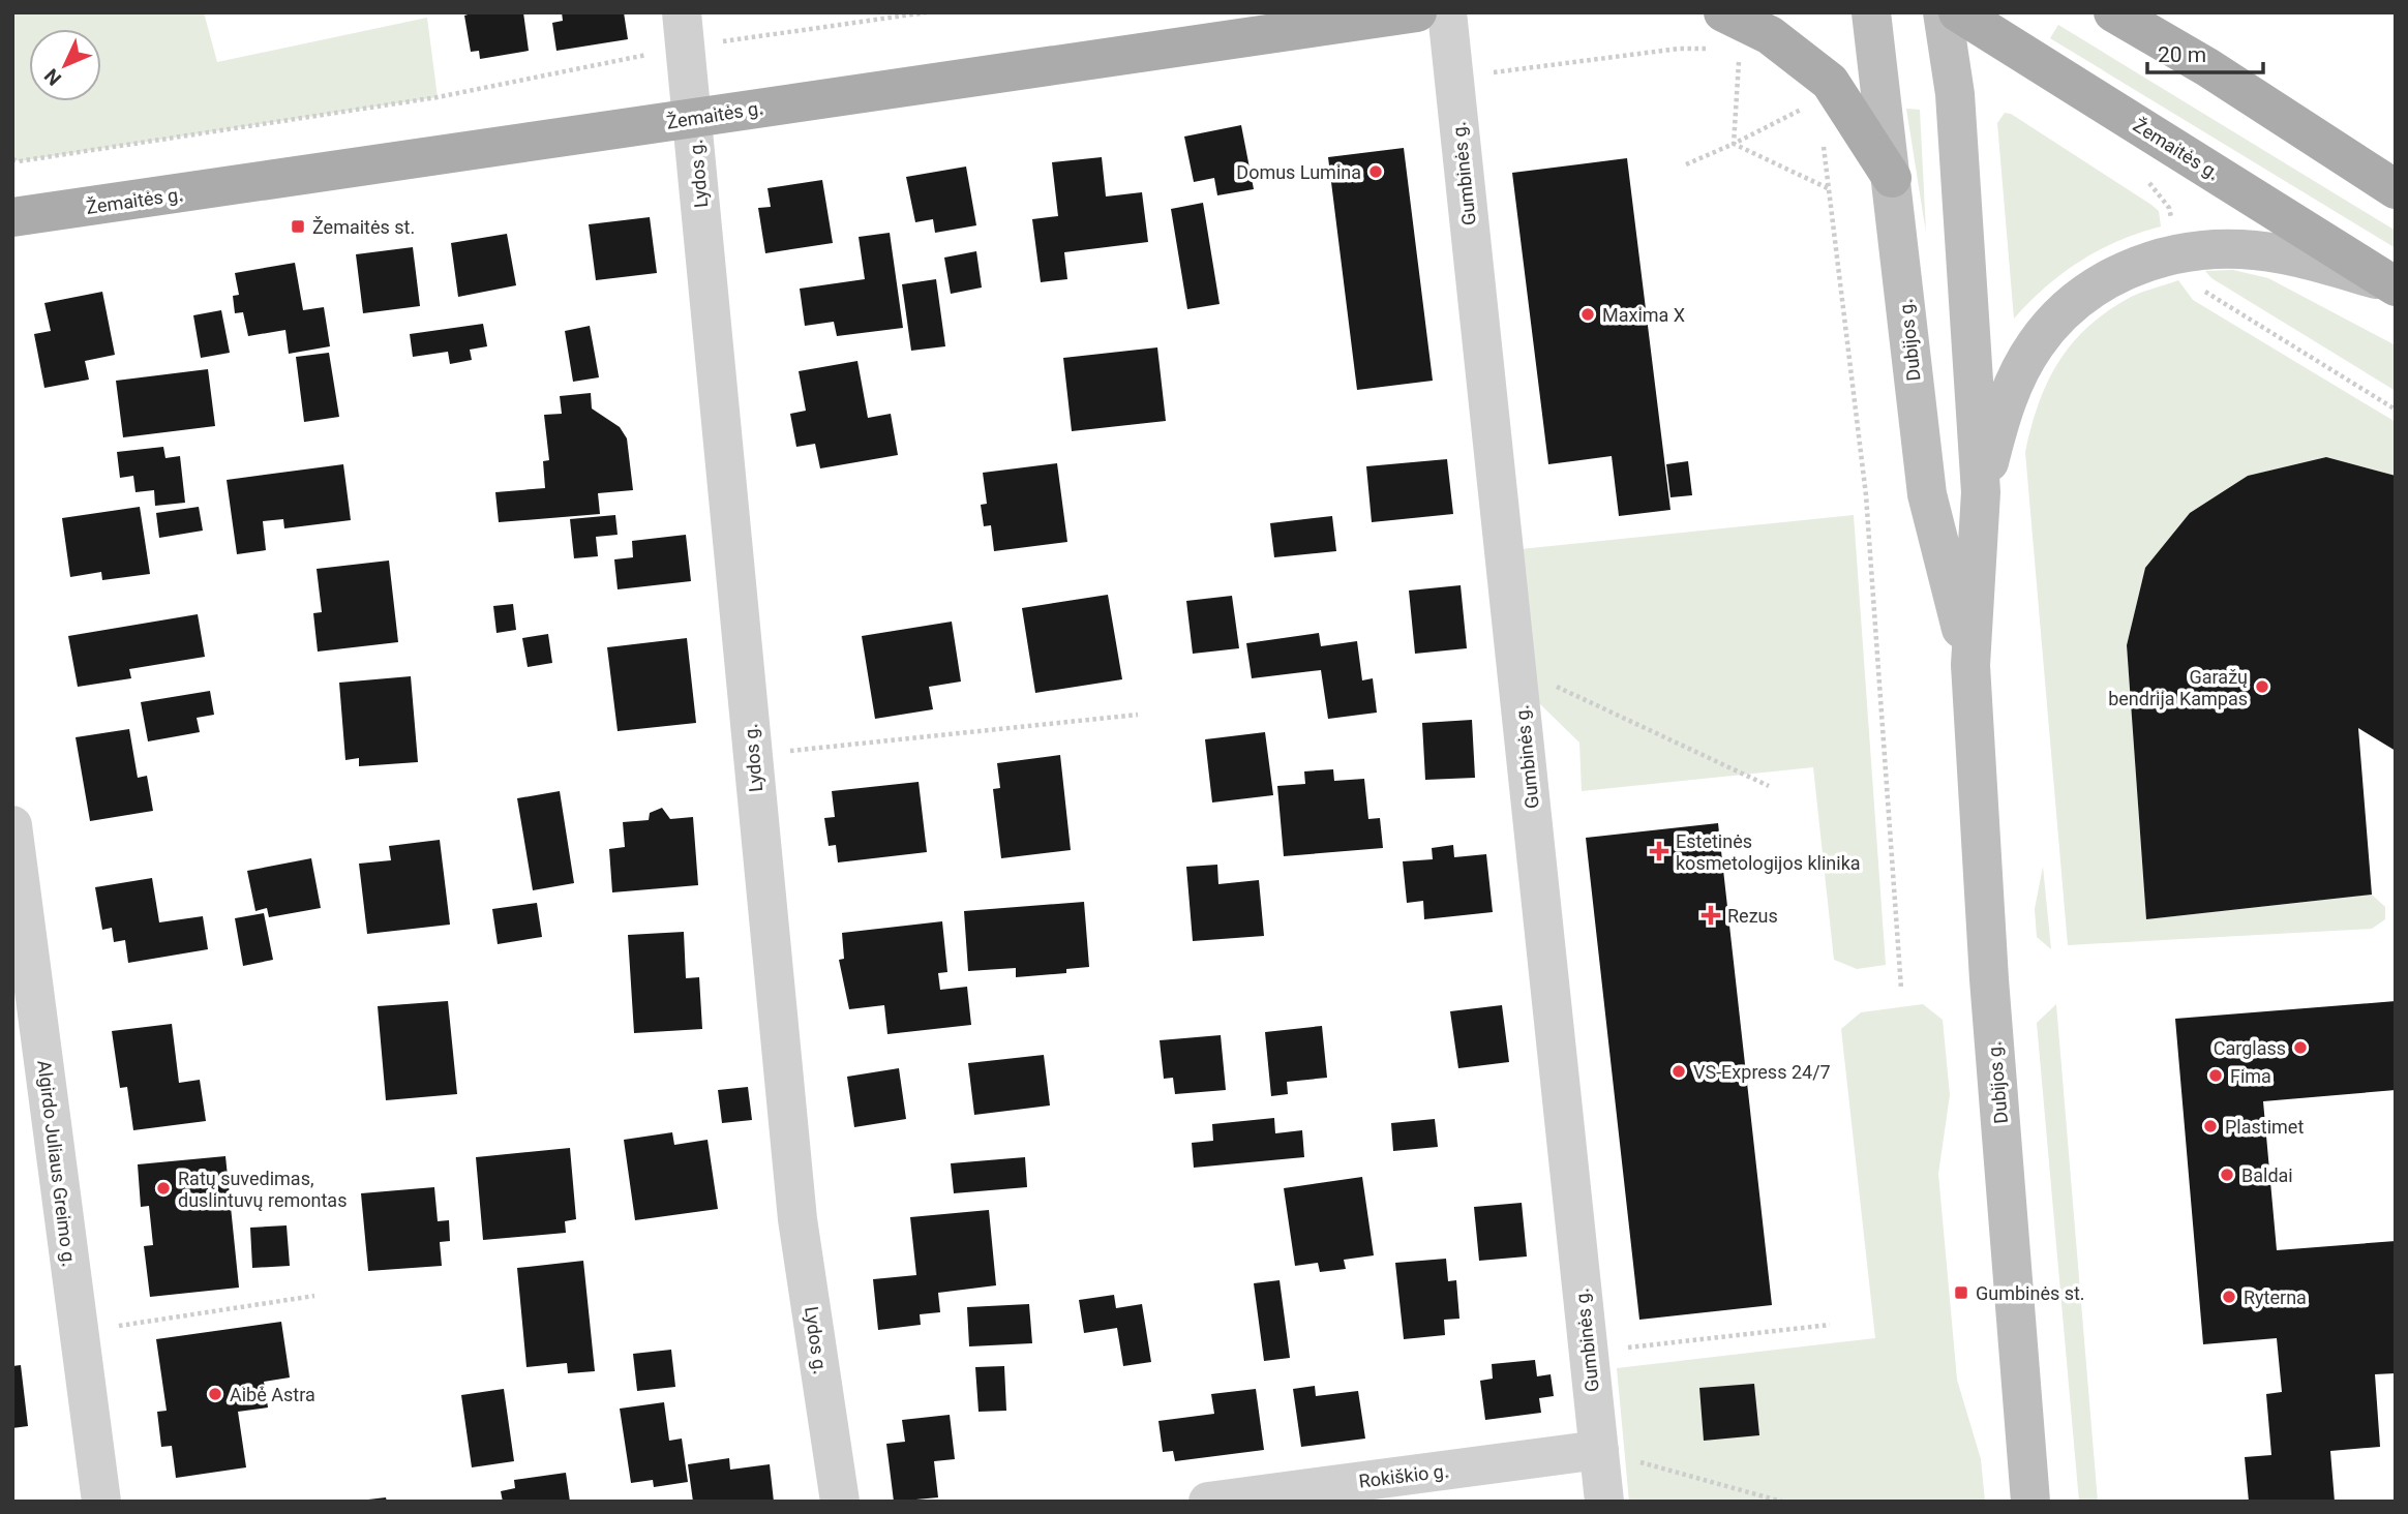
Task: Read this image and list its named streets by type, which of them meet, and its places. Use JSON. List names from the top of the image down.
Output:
{
  "streets": {
    "main road": ["Žemaitės g.", "Dubijos g."],
    "street": [
      "Lydos g.",
      "Gumbinės g.",
      "Algirdo Juliaus Greimo g.",
      "Rokiškio g."
    ]
  },
  "crossings": [
    ["Žemaitės g.", "Lydos g."],
    ["Žemaitės g.", "Dubijos g."],
    ["Gumbinės g.", "Rokiškio g."]
  ],
  "places": {
    "other": [
      "Domus Lumina",
      "Maxima X",
      "Garažų bendrija Kampas",
      "Carglass",
      "VS-Express 24/7",
      "Fima",
      "Plastimet",
      "Baldai",
      "Ratų suvedimas, duslintuvų remontas",
      "Ryterna",
      "Aibė Astra"
    ],
    "transit": ["Žemaitės st.", "Gumbinės st."],
    "health": ["Estetinės kosmetologijos klinika", "Rezus"]
  },
  "scale_bar": "20 m",
  "north": "bottom left"
}
